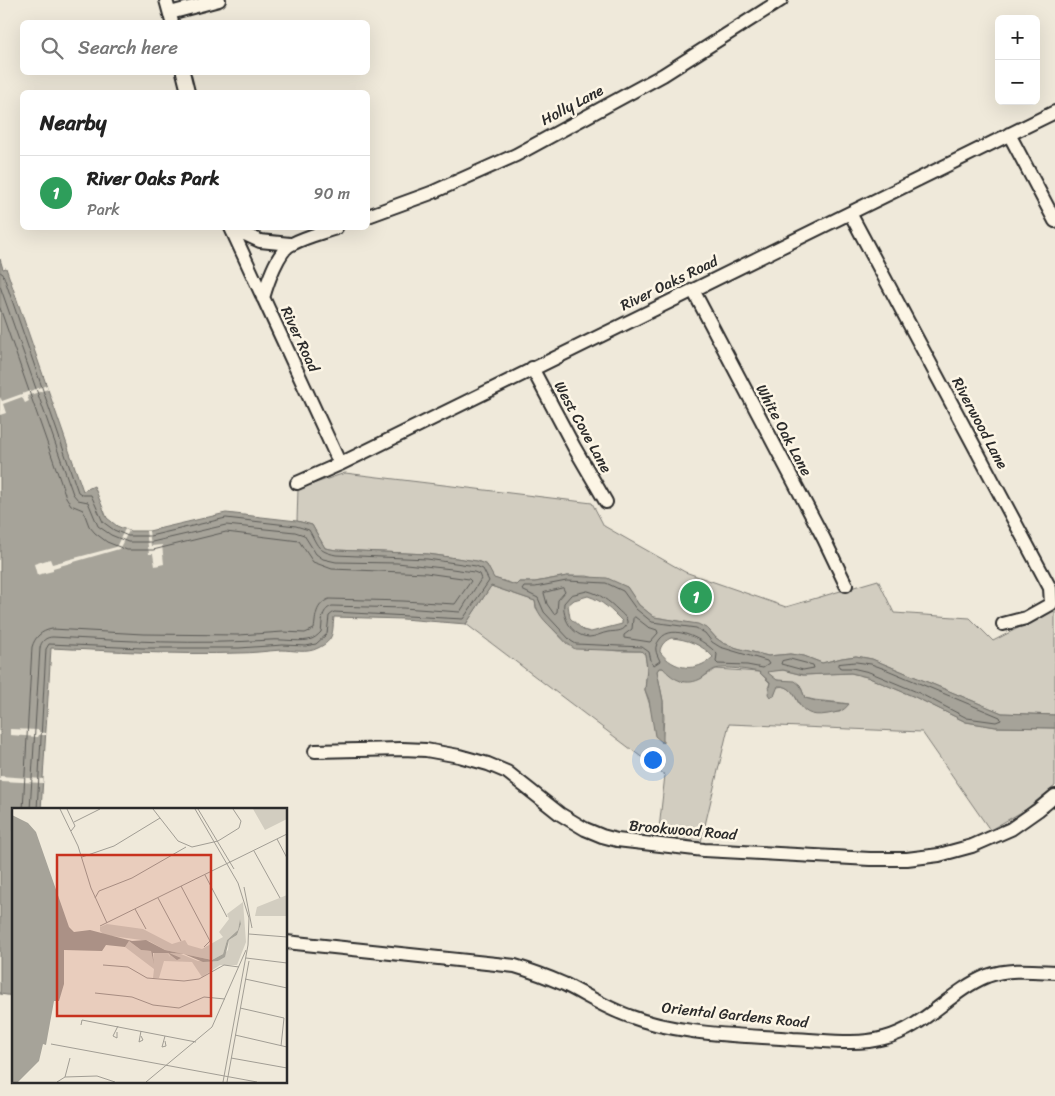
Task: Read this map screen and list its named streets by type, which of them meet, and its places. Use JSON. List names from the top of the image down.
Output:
{
  "streets": {
    "street": [
      "Holly Lane",
      "River Oaks Road",
      "River Road",
      "Riverwood Lane",
      "West Cove Lane",
      "White Oak Lane",
      "Brookwood Road",
      "Oriental Gardens Road"
    ]
  },
  "crossings": [
    ["River Oaks Road", "River Road"],
    ["River Oaks Road", "Riverwood Lane"],
    ["River Oaks Road", "West Cove Lane"],
    ["River Oaks Road", "White Oak Lane"]
  ],
  "page": {
    "map_buttons": ["+", "−"],
    "search": "Search here",
    "heading": "Nearby",
    "list": [
      {
        "mark": "1",
        "name": "River Oaks Park",
        "note": "Park",
        "value": "90 m"
      }
    ],
    "pins": "1"
  }
}
